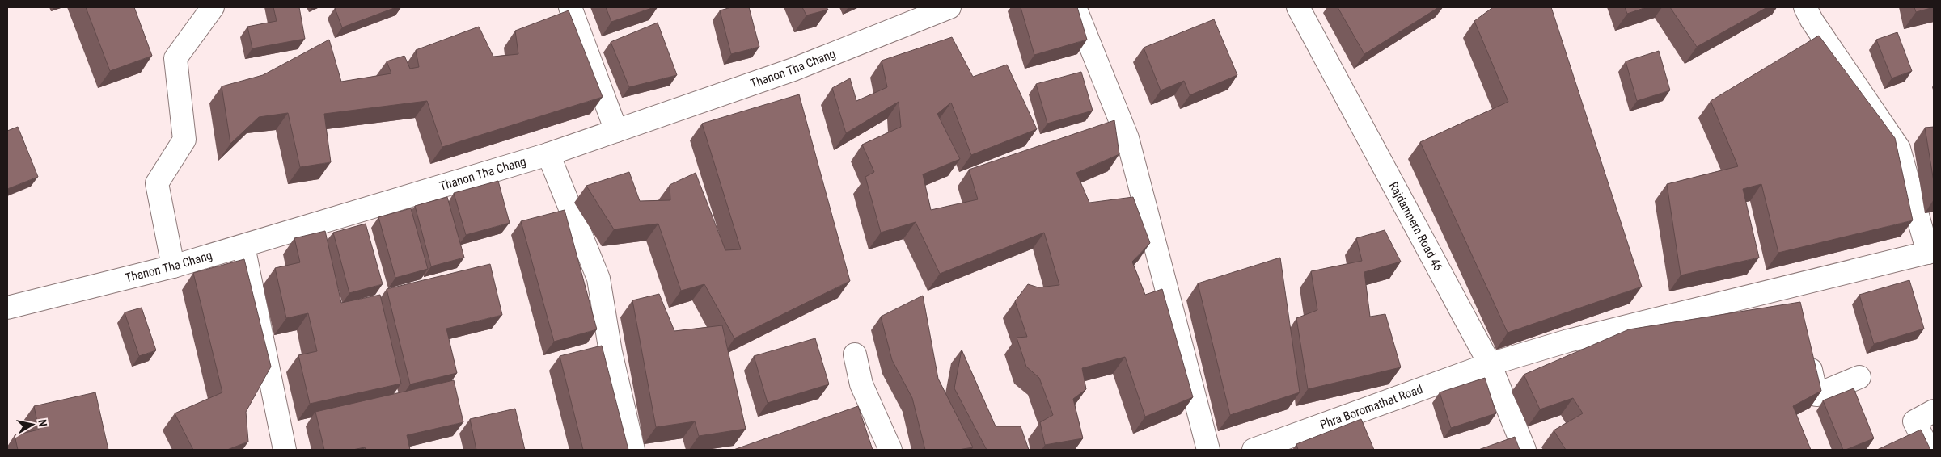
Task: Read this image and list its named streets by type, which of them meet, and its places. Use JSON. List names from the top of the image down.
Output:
{
  "streets": {
    "street": ["Thanon Tha Chang", "Rajdamnern Road 46", "Phra Boromathat Road"]
  },
  "crossings": [
    ["Rajdamnern Road 46", "Phra Boromathat Road"]
  ],
  "north": "right"
}
